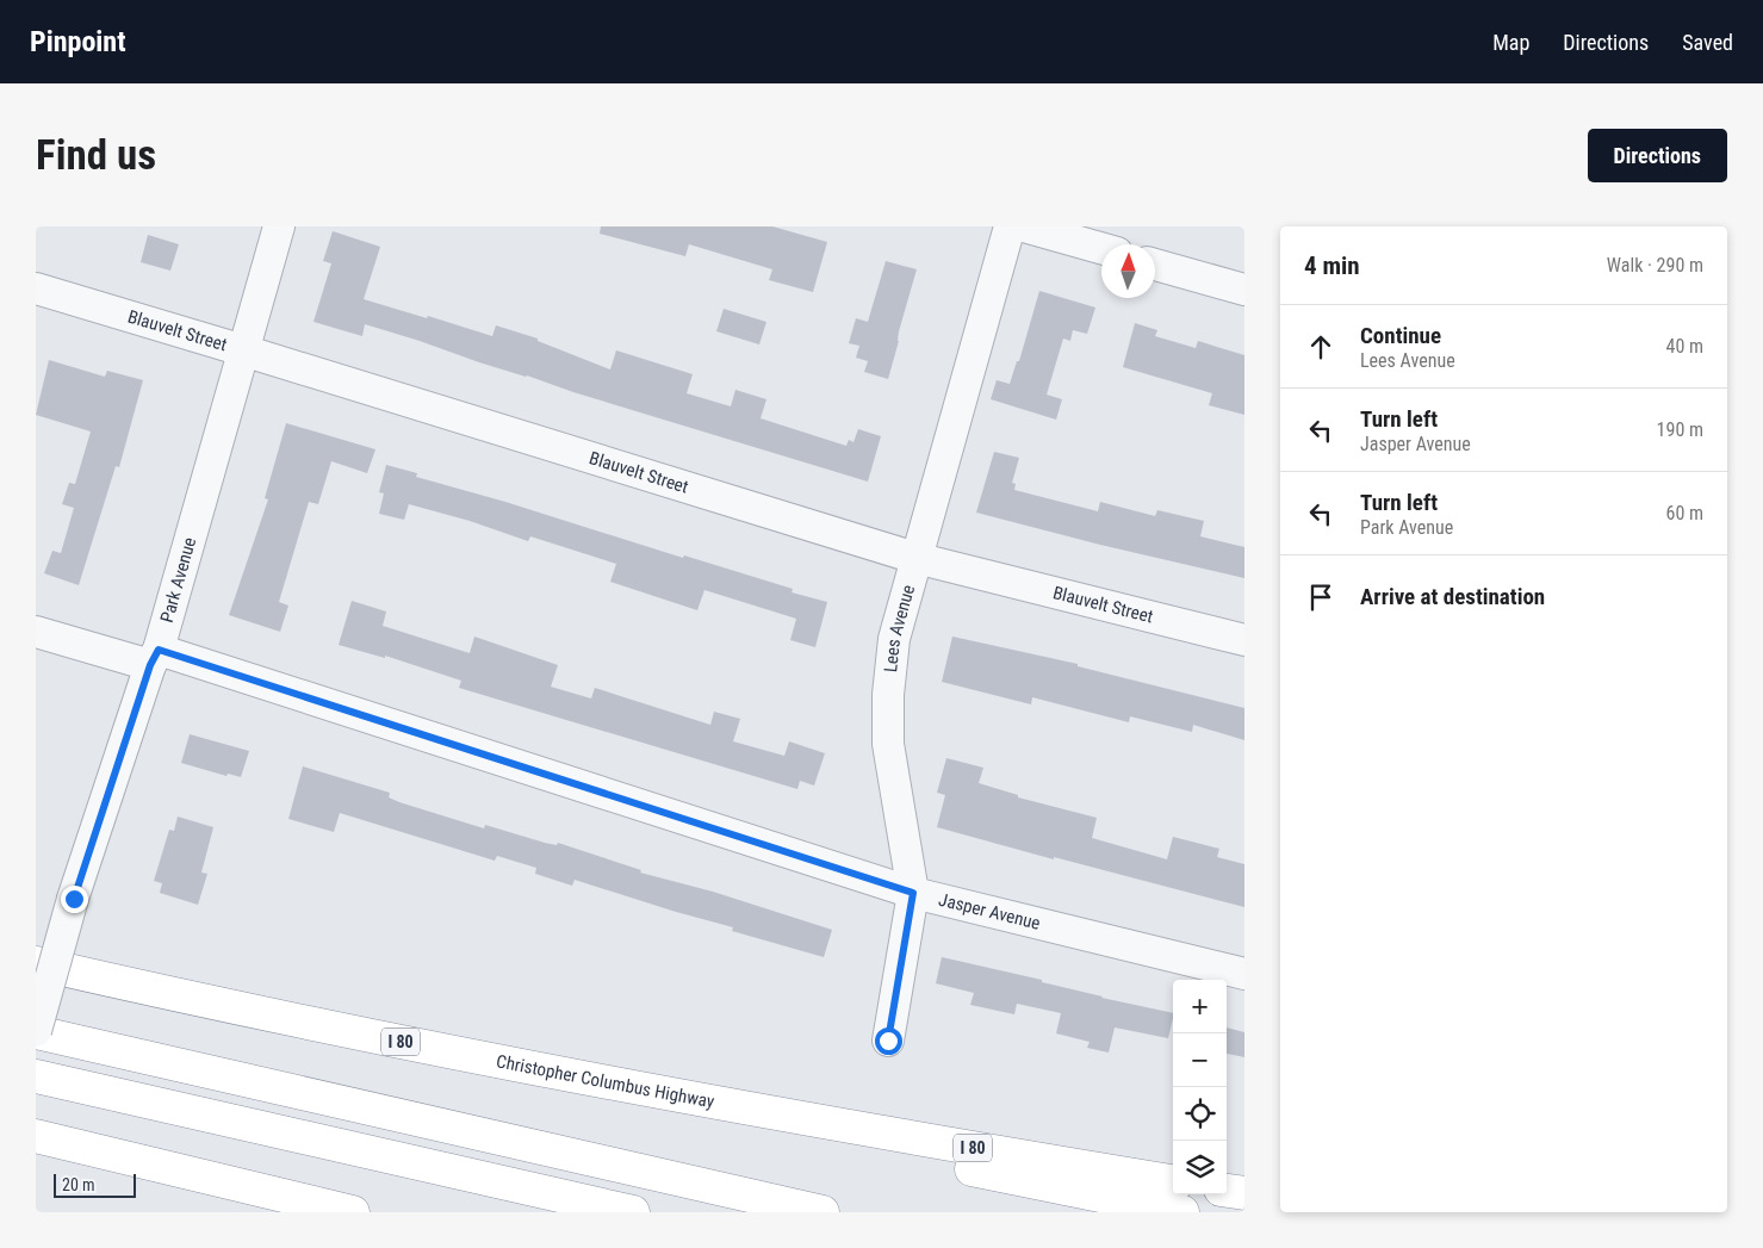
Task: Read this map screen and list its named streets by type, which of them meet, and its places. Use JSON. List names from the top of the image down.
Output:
{
  "streets": {
    "highway": ["I 80", "Christopher Columbus Highway"],
    "street": [
      "Blauvelt Street",
      "Park Avenue",
      "Lees Avenue",
      "Jasper Avenue"
    ]
  },
  "crossings": [
    ["Blauvelt Street", "Park Avenue"],
    ["Blauvelt Street", "Lees Avenue"],
    ["Park Avenue", "Jasper Avenue"],
    ["Lees Avenue", "Jasper Avenue"]
  ],
  "scale_bar": "20 m",
  "north": "top",
  "page": {
    "header": "Pinpoint",
    "nav": ["Map", "Directions", "Saved"],
    "buttons": "Directions",
    "title": "Find us",
    "heading": ["4 min", "Walk · 290 m"],
    "list": [
      ["Continue", "Lees Avenue", "40 m"],
      ["Turn left", "Jasper Avenue", "190 m"],
      ["Turn left", "Park Avenue", "60 m"],
      "Arrive at destination"
    ],
    "map_buttons": ["+", "−"],
    "scale": "20 m"
  }
}
